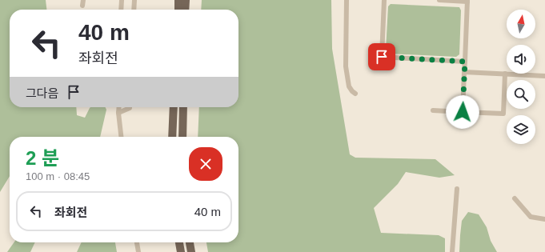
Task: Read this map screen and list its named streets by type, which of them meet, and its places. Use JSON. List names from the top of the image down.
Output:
{
  "north": "top",
  "page": {
    "turn": ["40 m", "좌회전"],
    "then": "그다음",
    "heading": ["2 분", "100 m · 08:45"],
    "list": [
      {
        "name": "좌회전",
        "value": "40 m"
      }
    ]
  }
}
